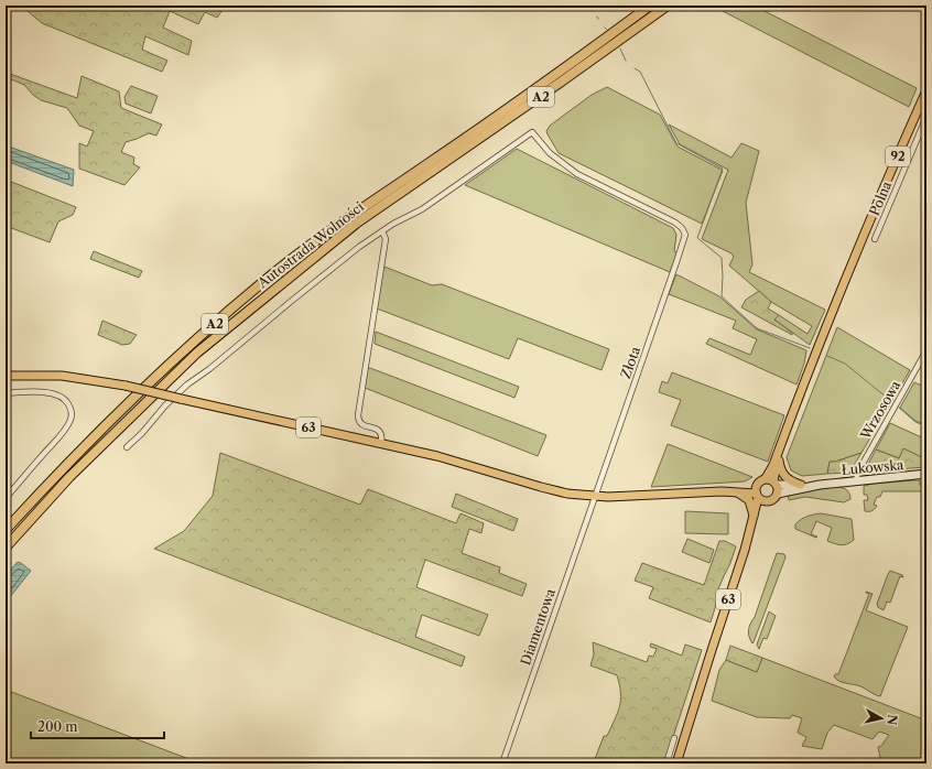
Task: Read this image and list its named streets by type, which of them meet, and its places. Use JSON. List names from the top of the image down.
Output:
{
  "streets": {
    "highway": ["A2", "Autostrada Wolności"],
    "main road": ["92", "63", "Łukowska"],
    "street": [
      "Polna",
      "Złota",
      "Wrzosowa",
      "Diamentowa"
    ]
  },
  "crossings": [
    ["92", "63"],
    ["92", "Łukowska"],
    ["Złota", "63"],
    ["Złota", "Diamentowa"],
    ["Wrzosowa", "Łukowska"],
    ["63", "Łukowska"],
    ["63", "Diamentowa"]
  ],
  "scale_bar": "200 m",
  "north": "right"
}
